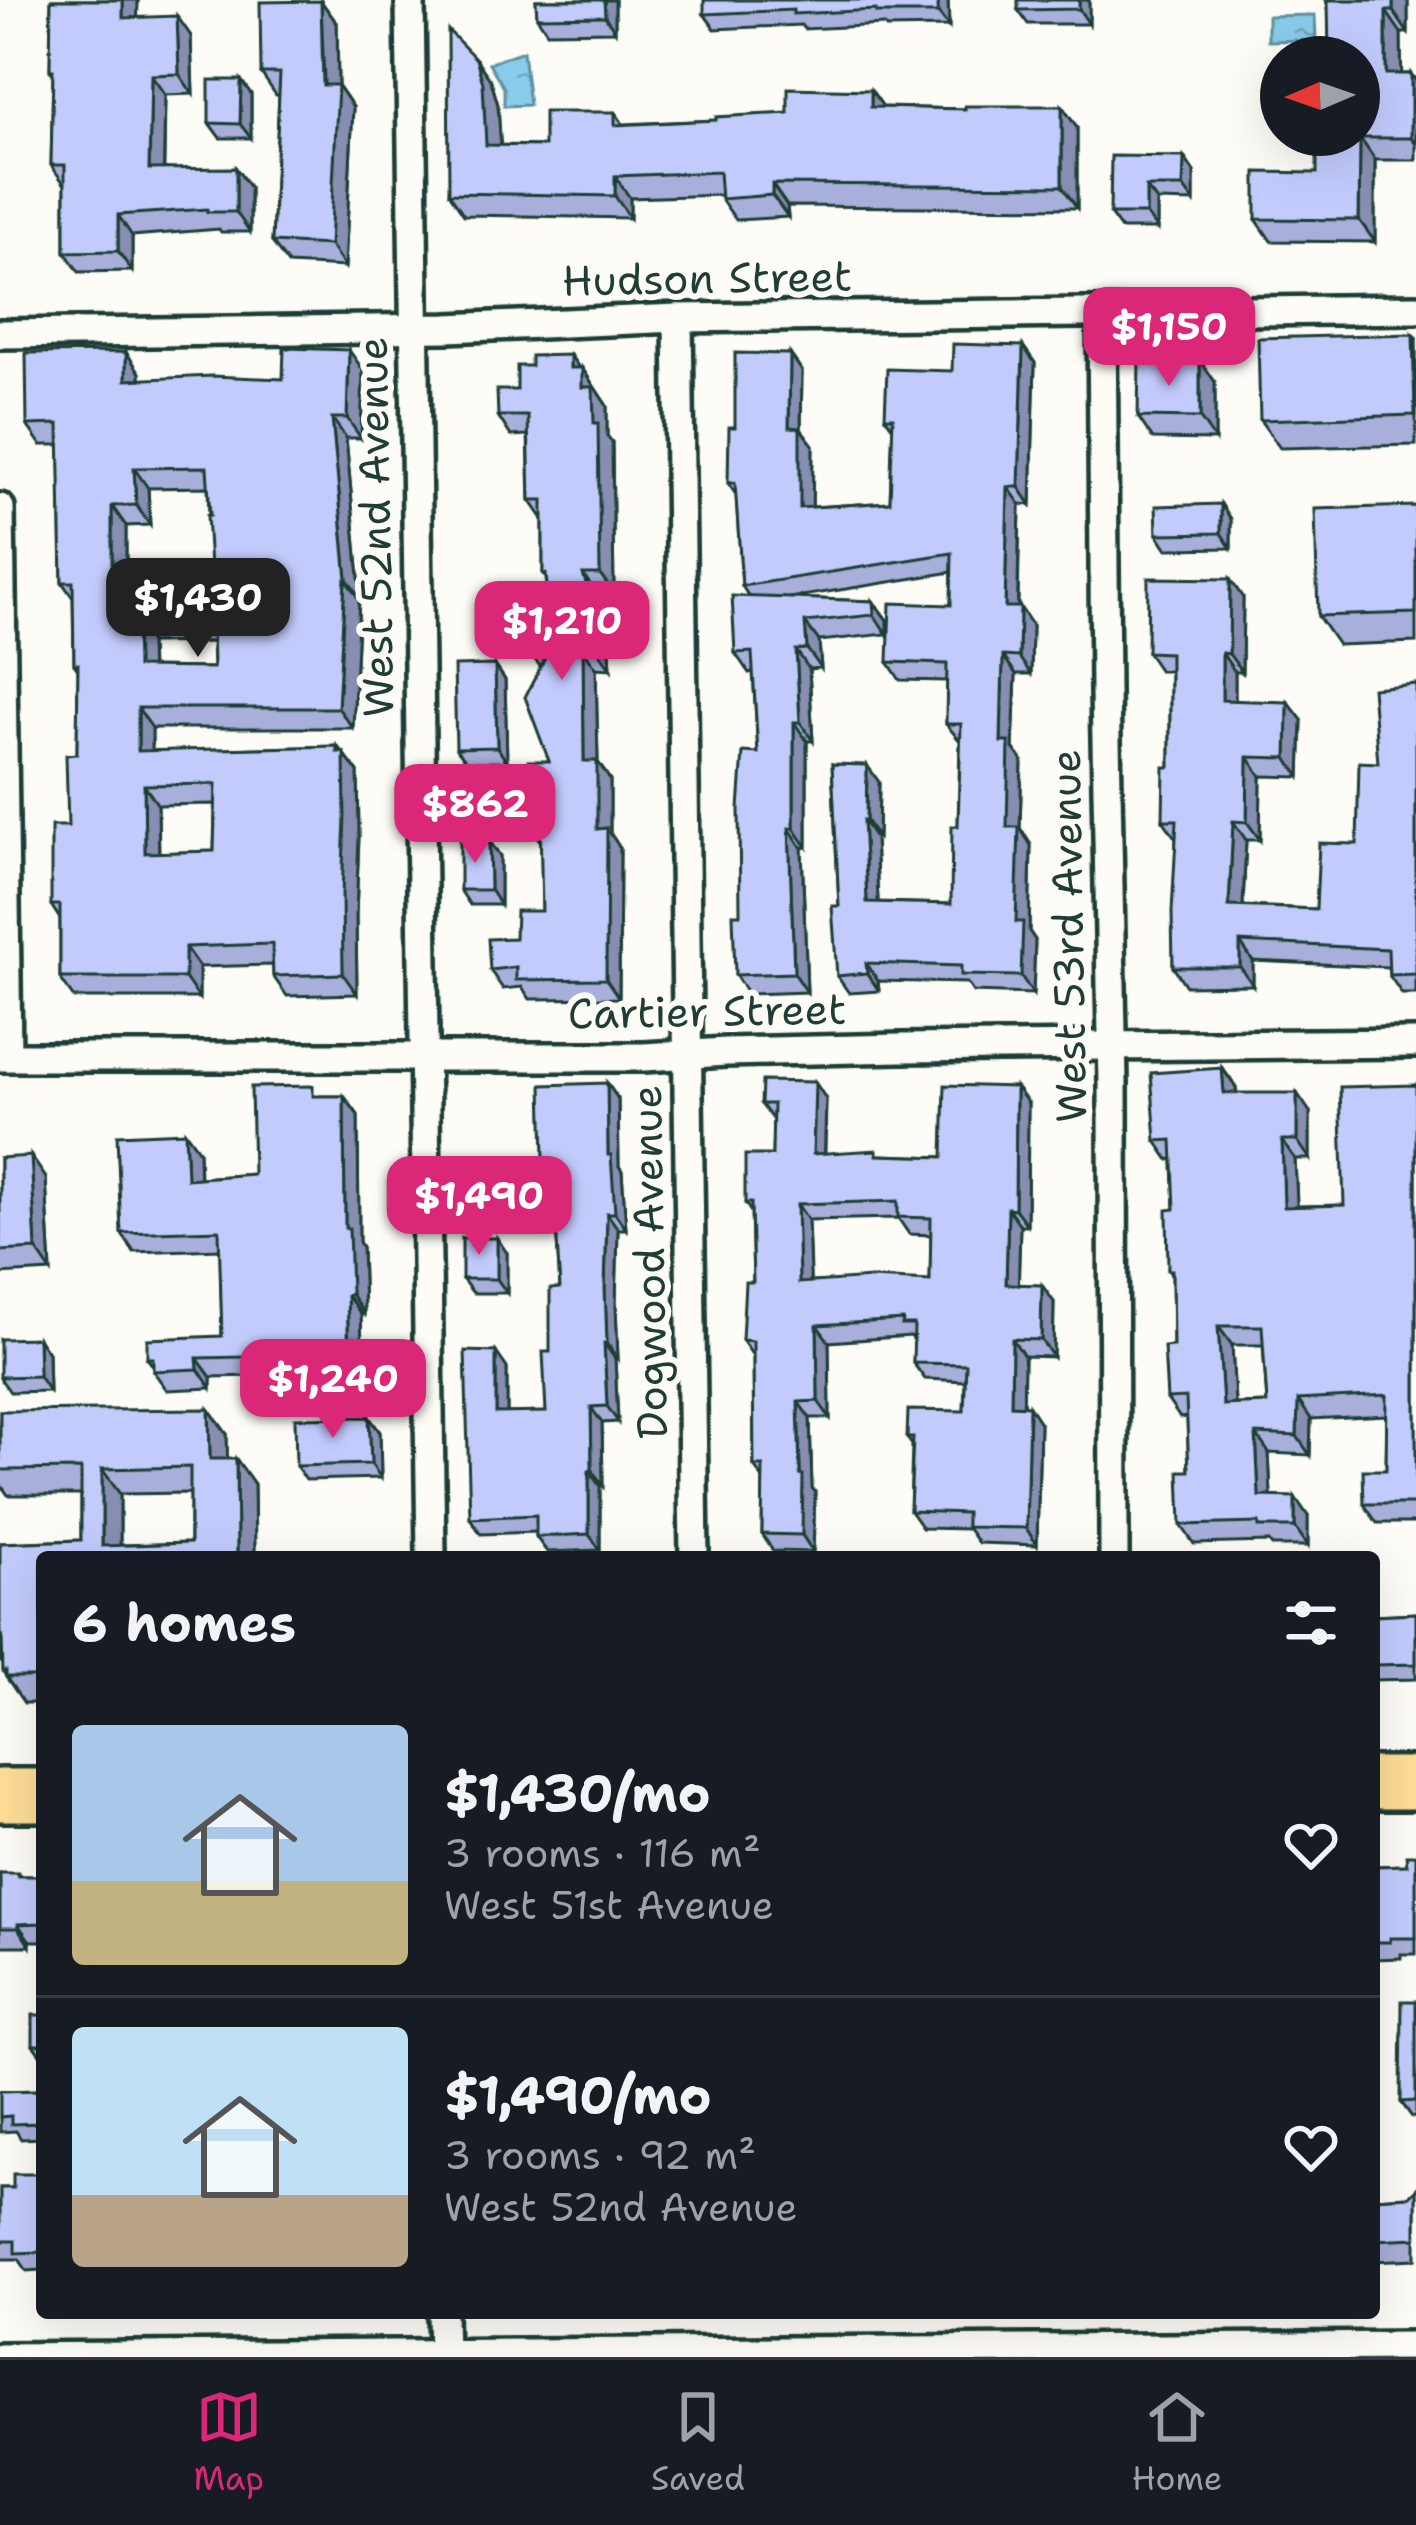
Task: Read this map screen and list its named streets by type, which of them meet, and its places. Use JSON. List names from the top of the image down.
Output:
{
  "streets": {
    "street": [
      "Hudson Street",
      "West 52nd Avenue",
      "West 53rd Avenue",
      "Cartier Street",
      "Dogwood Avenue"
    ]
  },
  "crossings": [
    ["Hudson Street", "West 52nd Avenue"],
    ["Hudson Street", "West 53rd Avenue"],
    ["Hudson Street", "Dogwood Avenue"],
    ["West 52nd Avenue", "Cartier Street"],
    ["West 53rd Avenue", "Cartier Street"],
    ["Cartier Street", "Dogwood Avenue"]
  ],
  "north": "left",
  "page": {
    "price": [
      "$1,150",
      "$1,430",
      "$1,210",
      "$862",
      "$1,490",
      "$1,240"
    ],
    "heading": "6 homes",
    "list": [
      {
        "name": "$1,430/mo",
        "note": "3 rooms · 116 m² · West 51st Avenue"
      },
      {
        "name": "$1,490/mo",
        "note": "3 rooms · 92 m² · West 52nd Avenue"
      }
    ],
    "tabs": ["Map", "Saved", "Home"]
  }
}
